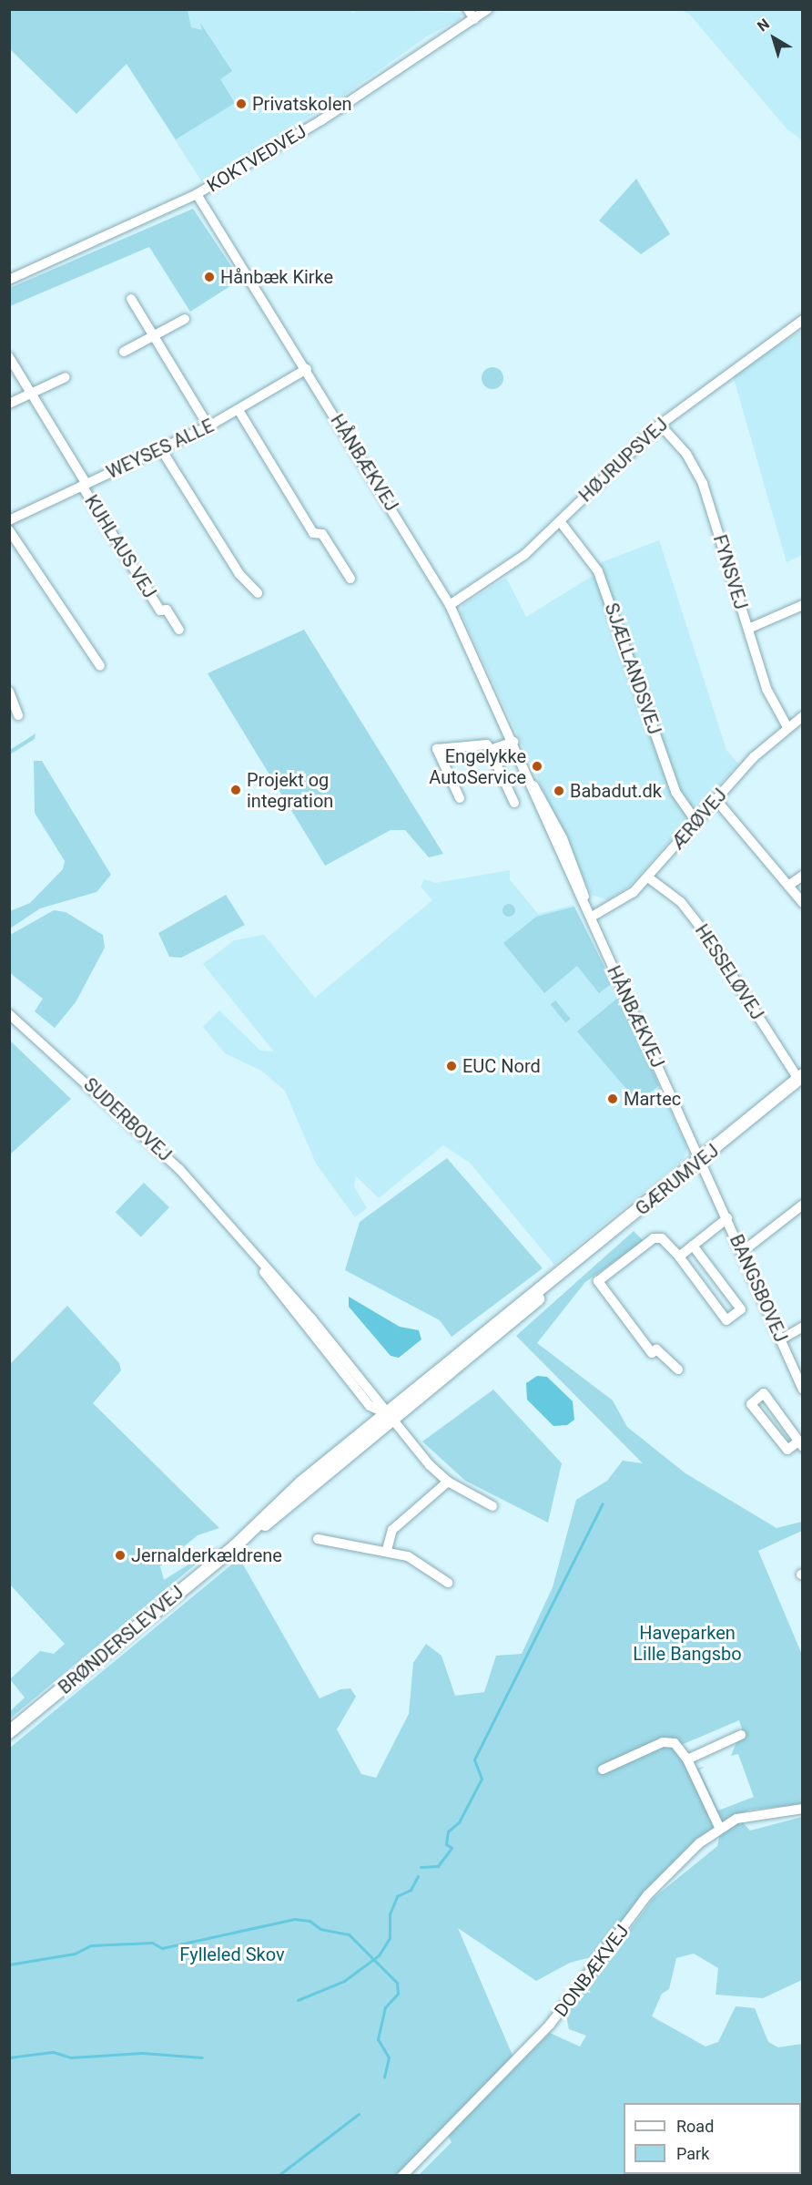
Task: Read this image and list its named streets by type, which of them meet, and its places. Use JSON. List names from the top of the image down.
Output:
{
  "streets": {
    "main road": ["GÆRUMVEJ", "BRØNDERSLEVVEJ"],
    "street": [
      "KOKTVEDVEJ",
      "WEYSES ALLE",
      "HØJRUPSVEJ",
      "HÅNBÆKVEJ",
      "KUHLAUS VEJ",
      "FYNSVEJ",
      "SJÆLLANDSVEJ",
      "ÆRØVEJ",
      "HESSELØVEJ",
      "SUDERBOVEJ",
      "BANGSBOVEJ",
      "DONBÆKVEJ"
    ]
  },
  "crossings": [
    ["KOKTVEDVEJ", "HÅNBÆKVEJ"],
    ["WEYSES ALLE", "HÅNBÆKVEJ"],
    ["WEYSES ALLE", "KUHLAUS VEJ"],
    ["HØJRUPSVEJ", "HÅNBÆKVEJ"],
    ["HØJRUPSVEJ", "FYNSVEJ"],
    ["HØJRUPSVEJ", "SJÆLLANDSVEJ"],
    ["HÅNBÆKVEJ", "ÆRØVEJ"],
    ["HÅNBÆKVEJ", "GÆRUMVEJ"],
    ["HÅNBÆKVEJ", "BANGSBOVEJ"],
    ["FYNSVEJ", "ÆRØVEJ"],
    ["SJÆLLANDSVEJ", "ÆRØVEJ"],
    ["ÆRØVEJ", "HESSELØVEJ"],
    ["HESSELØVEJ", "GÆRUMVEJ"],
    ["SUDERBOVEJ", "GÆRUMVEJ"],
    ["SUDERBOVEJ", "BRØNDERSLEVVEJ"],
    ["GÆRUMVEJ", "BANGSBOVEJ"],
    ["GÆRUMVEJ", "BRØNDERSLEVVEJ"]
  ],
  "parks": ["Haveparken Lille Bangsbo", "Fylleled Skov"],
  "places": [
    "Privatskolen",
    "Hånbæk Kirke",
    "Engelykke AutoService",
    "Projekt og integration",
    "Babadut.dk",
    "EUC Nord",
    "Martec",
    "Jernalderkældrene"
  ],
  "legend": ["Road", "Park"],
  "north": "top left"
}
